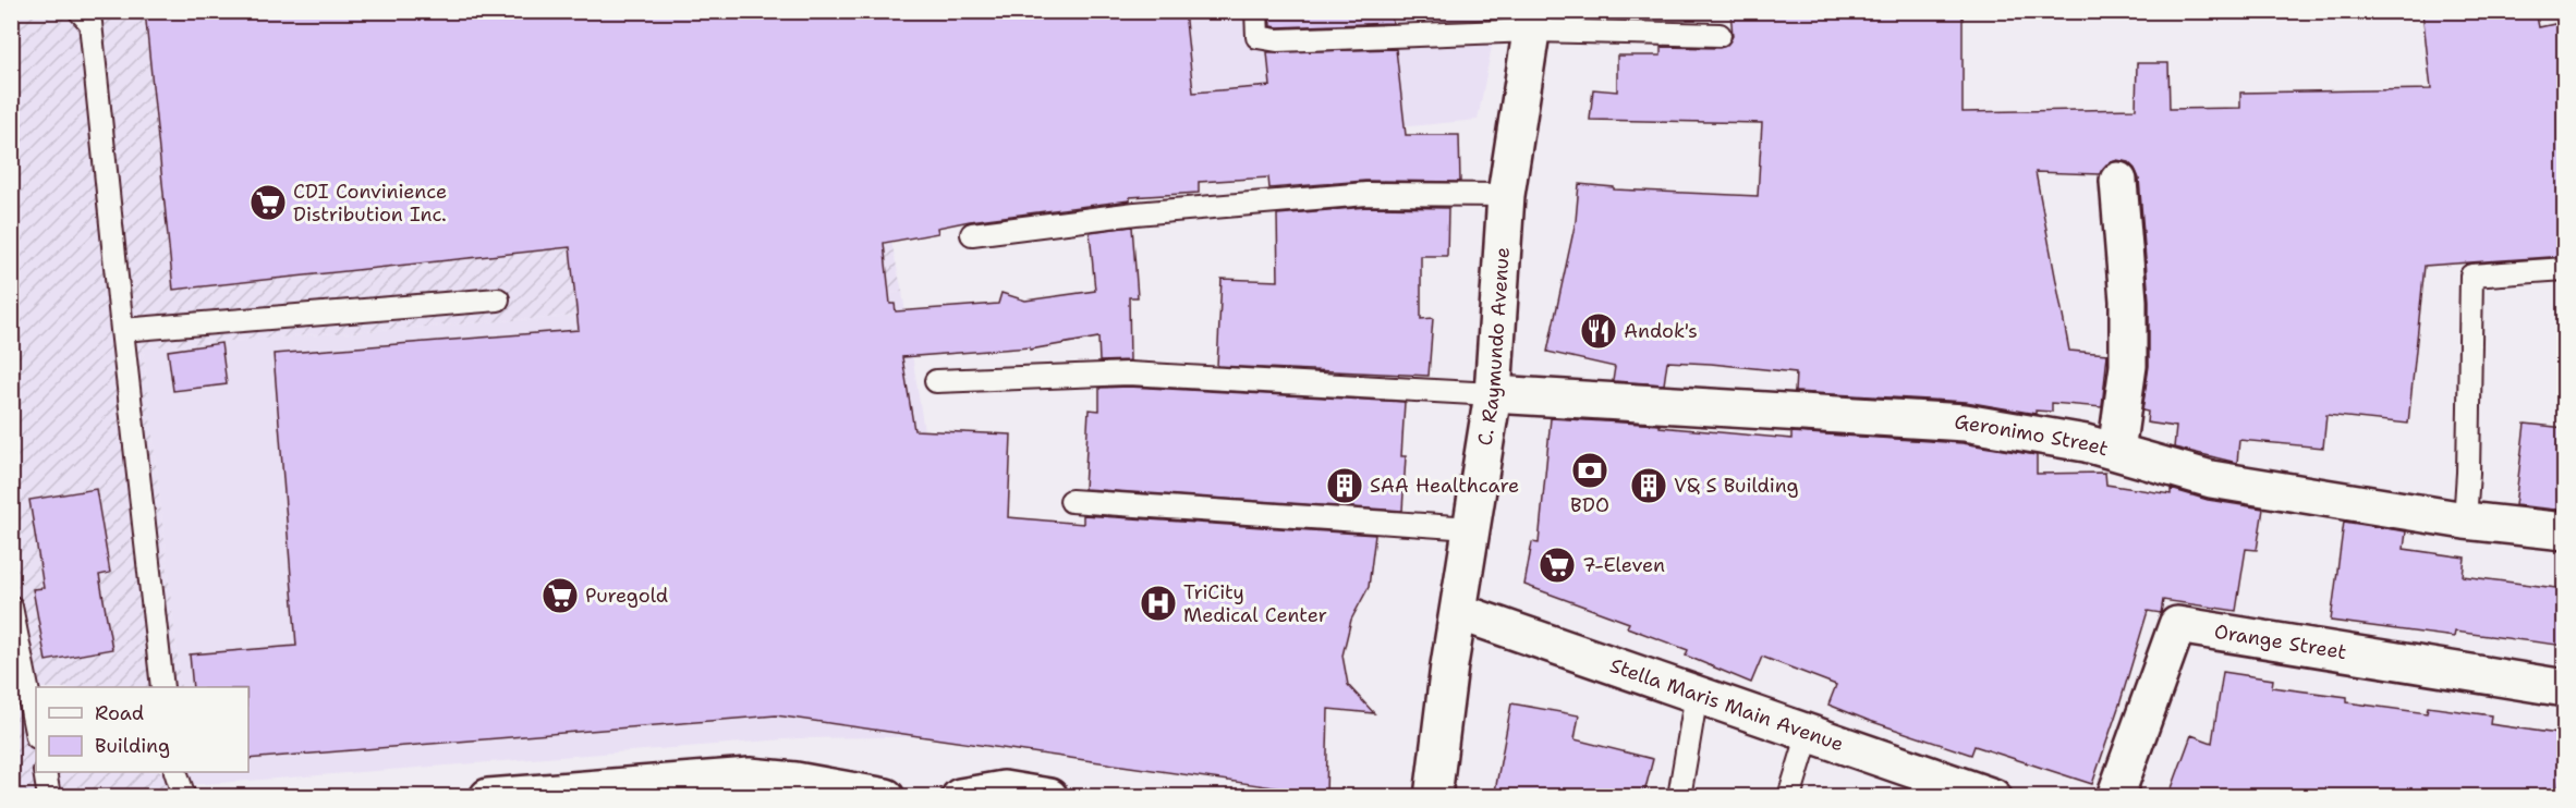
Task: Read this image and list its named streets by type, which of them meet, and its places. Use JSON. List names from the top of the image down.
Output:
{
  "streets": {
    "street": [
      "C. Raymundo Avenue",
      "Geronimo Street",
      "Orange Street",
      "Stella Maris Main Avenue"
    ]
  },
  "crossings": [
    ["C. Raymundo Avenue", "Geronimo Street"],
    ["C. Raymundo Avenue", "Stella Maris Main Avenue"]
  ],
  "places": {
    "supermarket": ["CDI Convinience Distribution Inc.", "7-Eleven", "Puregold"],
    "restaurant": ["Andok's"],
    "bank": ["BDO"],
    "building": ["SAA Healthcare", "V& S Building"],
    "hospital": ["TriCity Medical Center"]
  },
  "legend": ["Road", "Building"]
}
